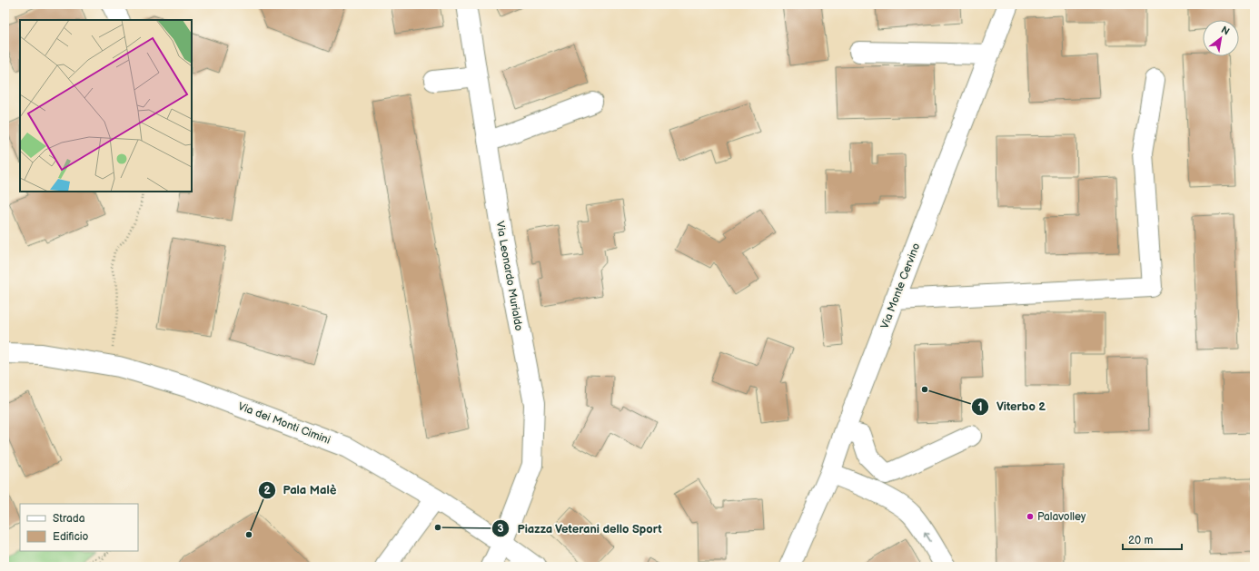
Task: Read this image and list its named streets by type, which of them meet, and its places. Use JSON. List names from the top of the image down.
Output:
{
  "streets": {
    "street": ["Via Leonardo Murialdo", "Via Monte Cervino", "Via dei Monti Cimini"]
  },
  "crossings": [
    ["Via Leonardo Murialdo", "Via dei Monti Cimini"]
  ],
  "places": [
    "Viterbo 2",
    "Palavolley",
    "Piazza Veterani dello Sport",
    "Pala Malè"
  ],
  "legend": ["Strada", "Edificio"],
  "scale_bar": "20 m",
  "north": "top right"
}
